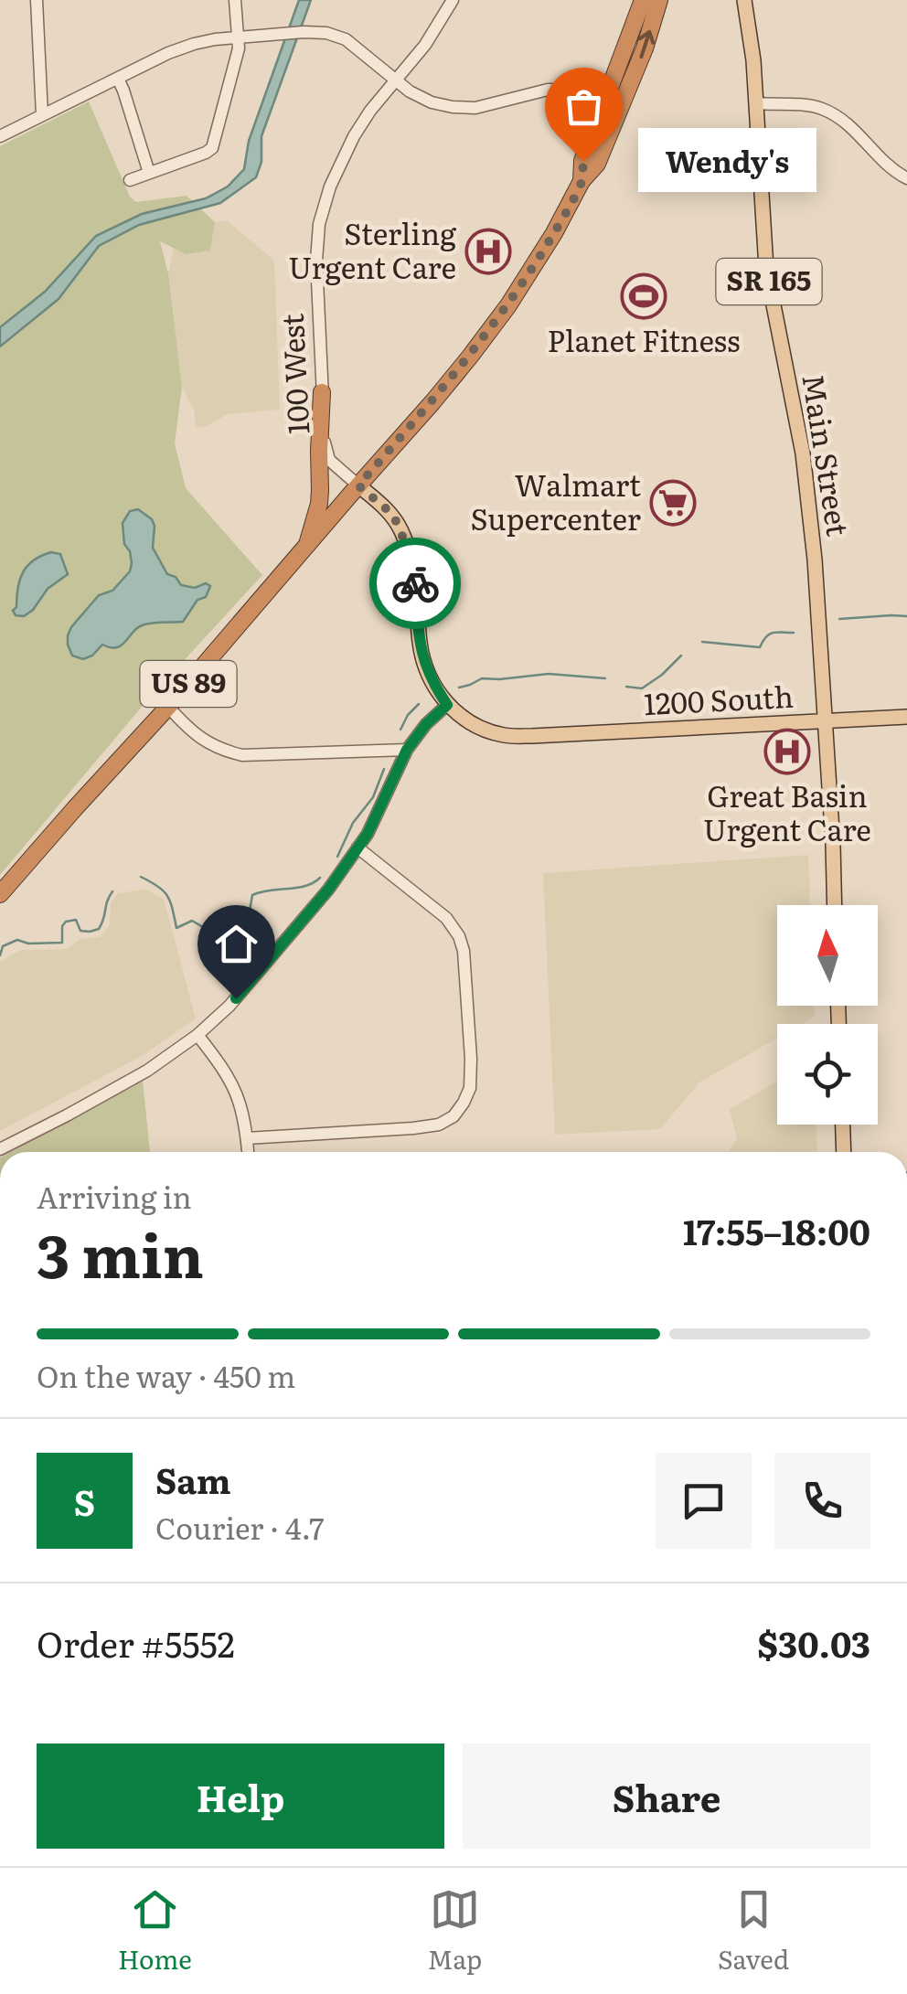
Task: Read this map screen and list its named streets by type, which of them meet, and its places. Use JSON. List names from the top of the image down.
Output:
{
  "streets": {
    "highway": ["US 89"],
    "main road": [
      "SR 165",
      "100 West",
      "Main Street",
      "1200 South"
    ]
  },
  "crossings": [
    ["100 West", "US 89"],
    ["100 West", "1200 South"],
    ["Main Street", "1200 South"]
  ],
  "places": {
    "other": ["Wendy's"],
    "hospital": ["Sterling Urgent Care", "Great Basin Urgent Care"],
    "sports": ["Planet Fitness"],
    "supermarket": ["Walmart Supercenter"]
  },
  "north": "top",
  "page": {
    "bubble": "Wendy's",
    "heading": ["3 min", "Arriving in", "17:55–18:00"],
    "panel": [
      "Sam",
      "Courier · 4.7",
      "Order #5552",
      "$30.03"
    ],
    "bar": "On the way · 450 m",
    "round": "S",
    "buttons": ["Help", "Share"],
    "tabs": ["Home", "Map", "Saved"]
  }
}
